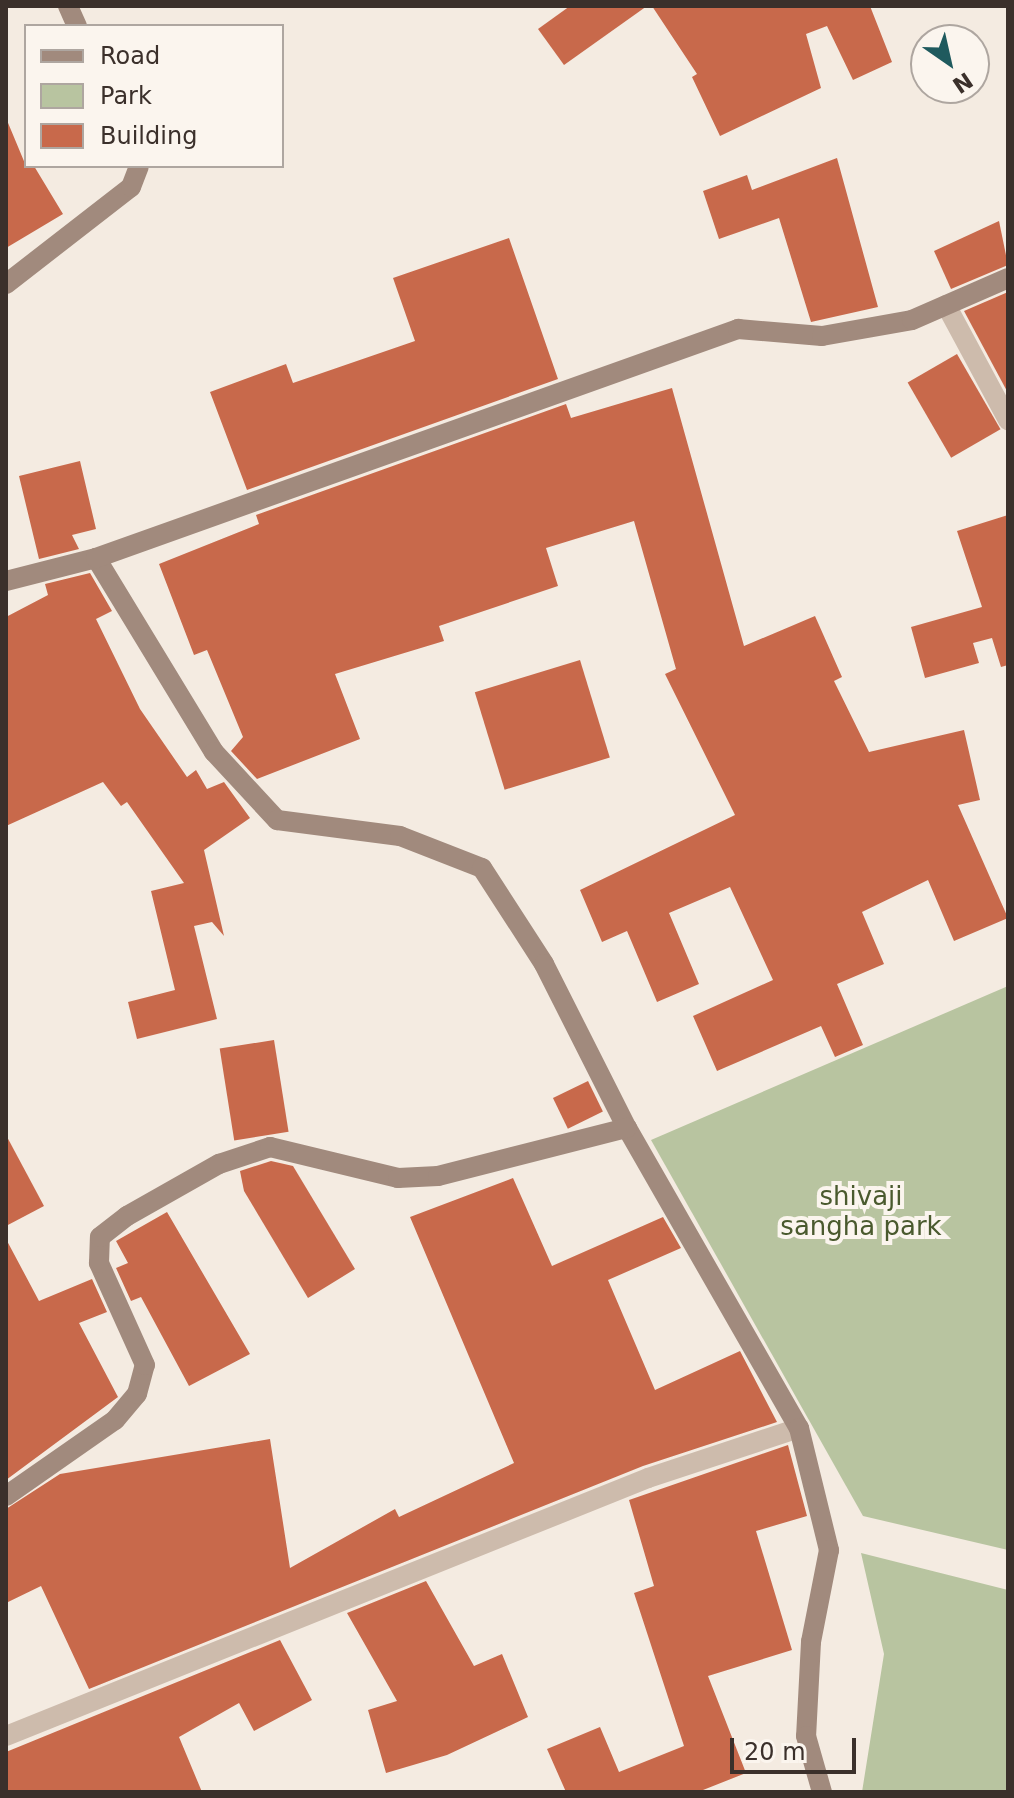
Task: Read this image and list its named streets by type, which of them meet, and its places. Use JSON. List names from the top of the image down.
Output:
{
  "parks": ["shivaji sangha park"],
  "legend": ["Road", "Park", "Building"],
  "scale_bar": "20 m",
  "north": "bottom right"
}
